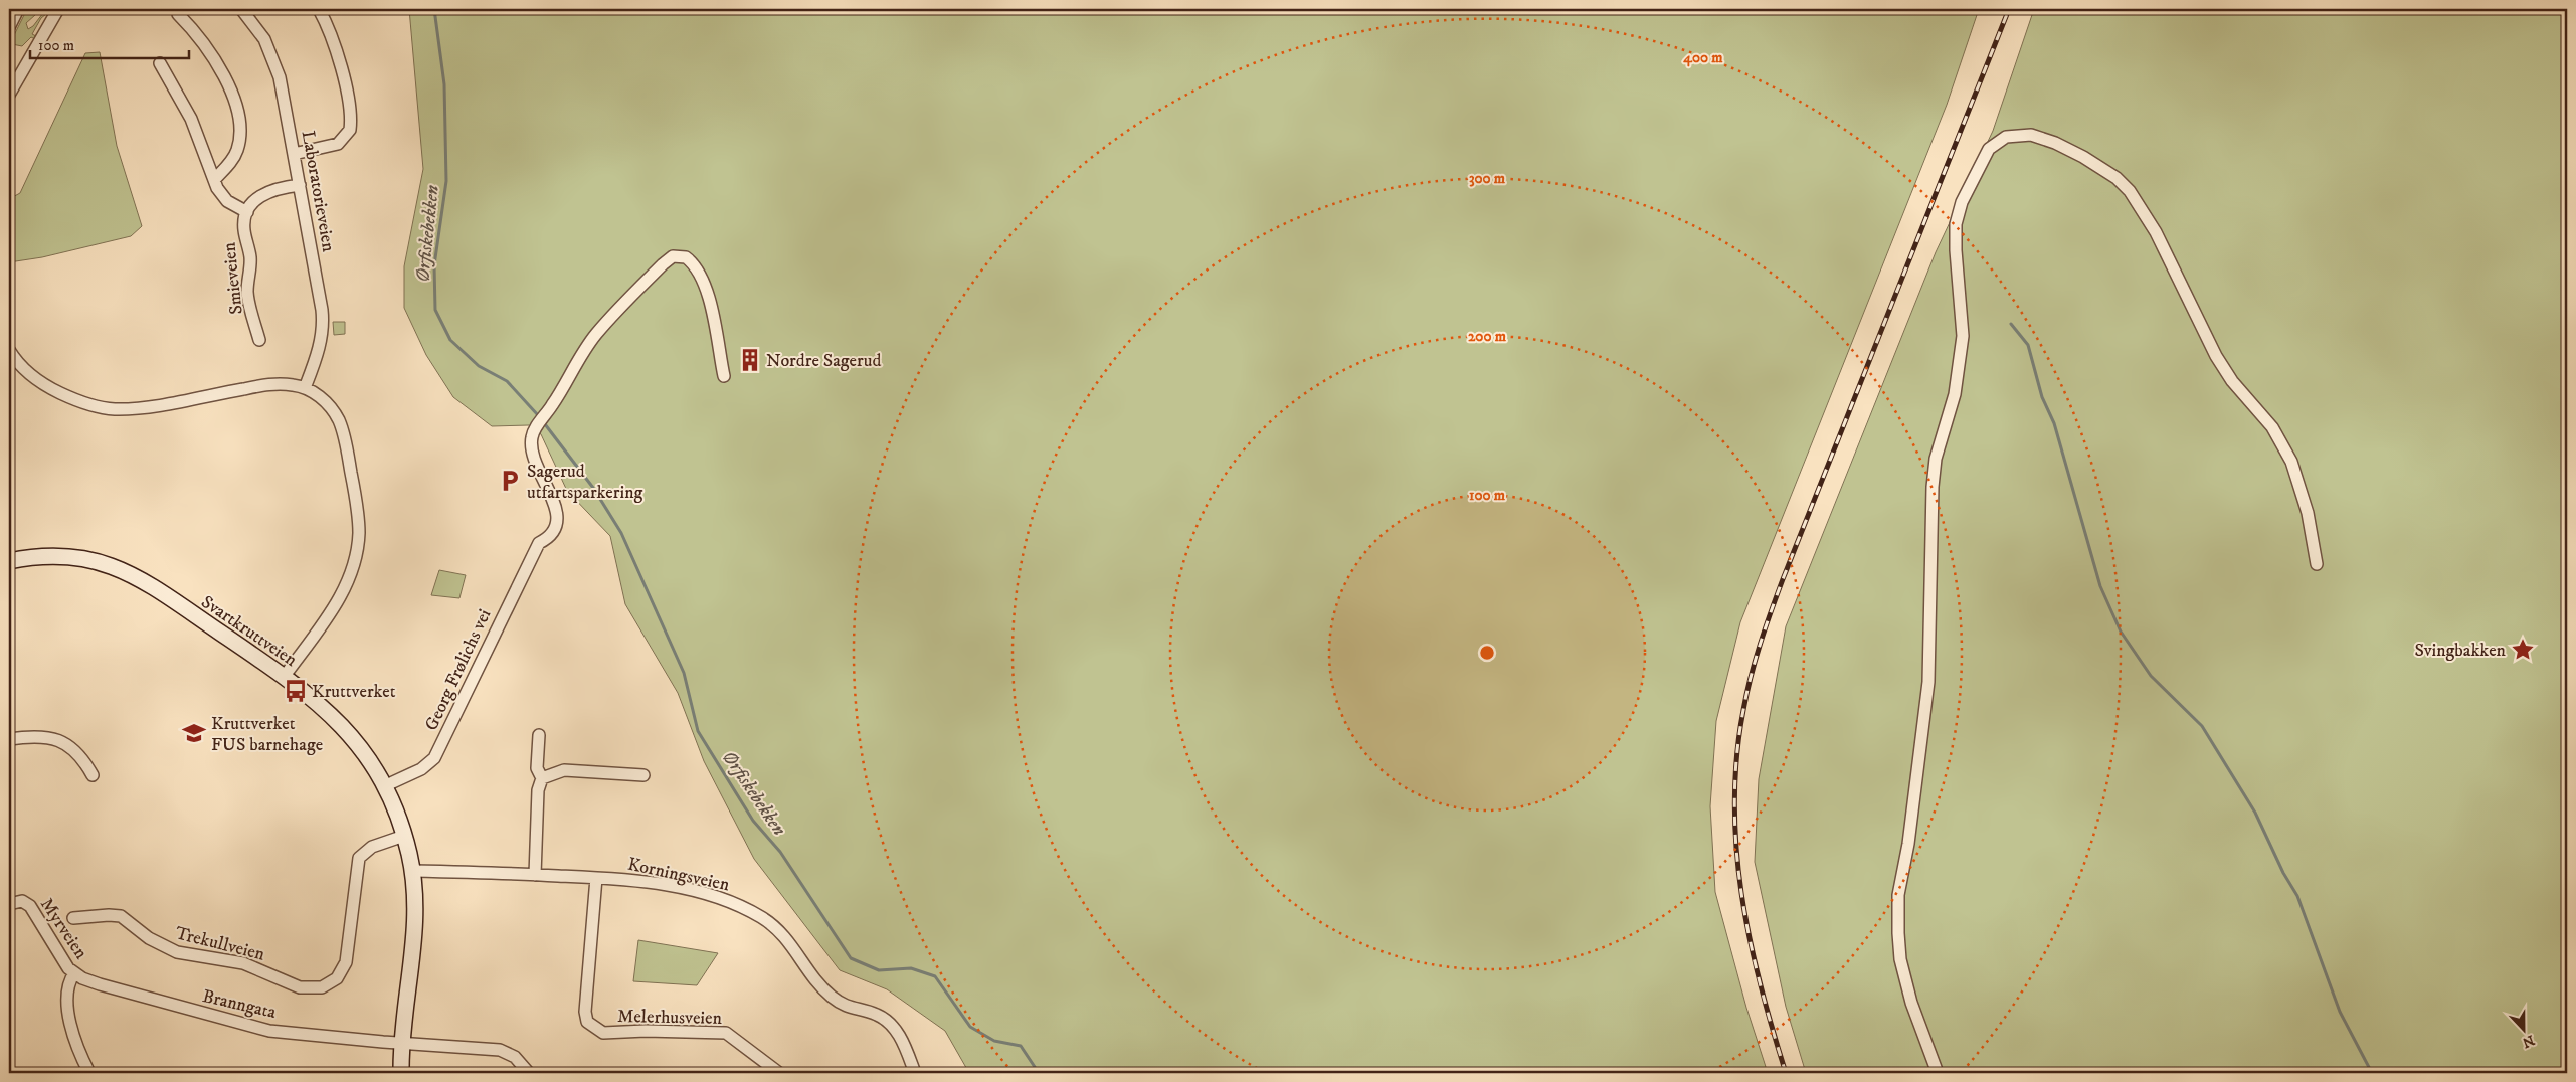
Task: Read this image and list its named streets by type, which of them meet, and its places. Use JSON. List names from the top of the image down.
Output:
{
  "streets": {
    "street": [
      "Laboratorieveien",
      "Smieveien",
      "Svartkruttveien",
      "Georg Frølichs vei",
      "Korningsveien",
      "Myrveien",
      "Trekullveien",
      "Branngata",
      "Melerhusveien"
    ]
  },
  "crossings": [
    ["Svartkruttveien", "Georg Frølichs vei"],
    ["Svartkruttveien", "Korningsveien"],
    ["Svartkruttveien", "Trekullveien"],
    ["Svartkruttveien", "Branngata"],
    ["Korningsveien", "Melerhusveien"],
    ["Myrveien", "Branngata"]
  ],
  "water": ["Ørfiskebekken"],
  "places": {
    "building": ["Nordre Sagerud"],
    "parking": ["Sagerud utfartsparkering"],
    "place": ["Svingbakken"],
    "bus stop": ["Kruttverket"],
    "school or university": ["Kruttverket FUS barnehage"]
  },
  "scale_bar": "100 m",
  "north": "bottom",
  "rings": [
    "400 m",
    "300 m",
    "200 m",
    "100 m"
  ]
}
